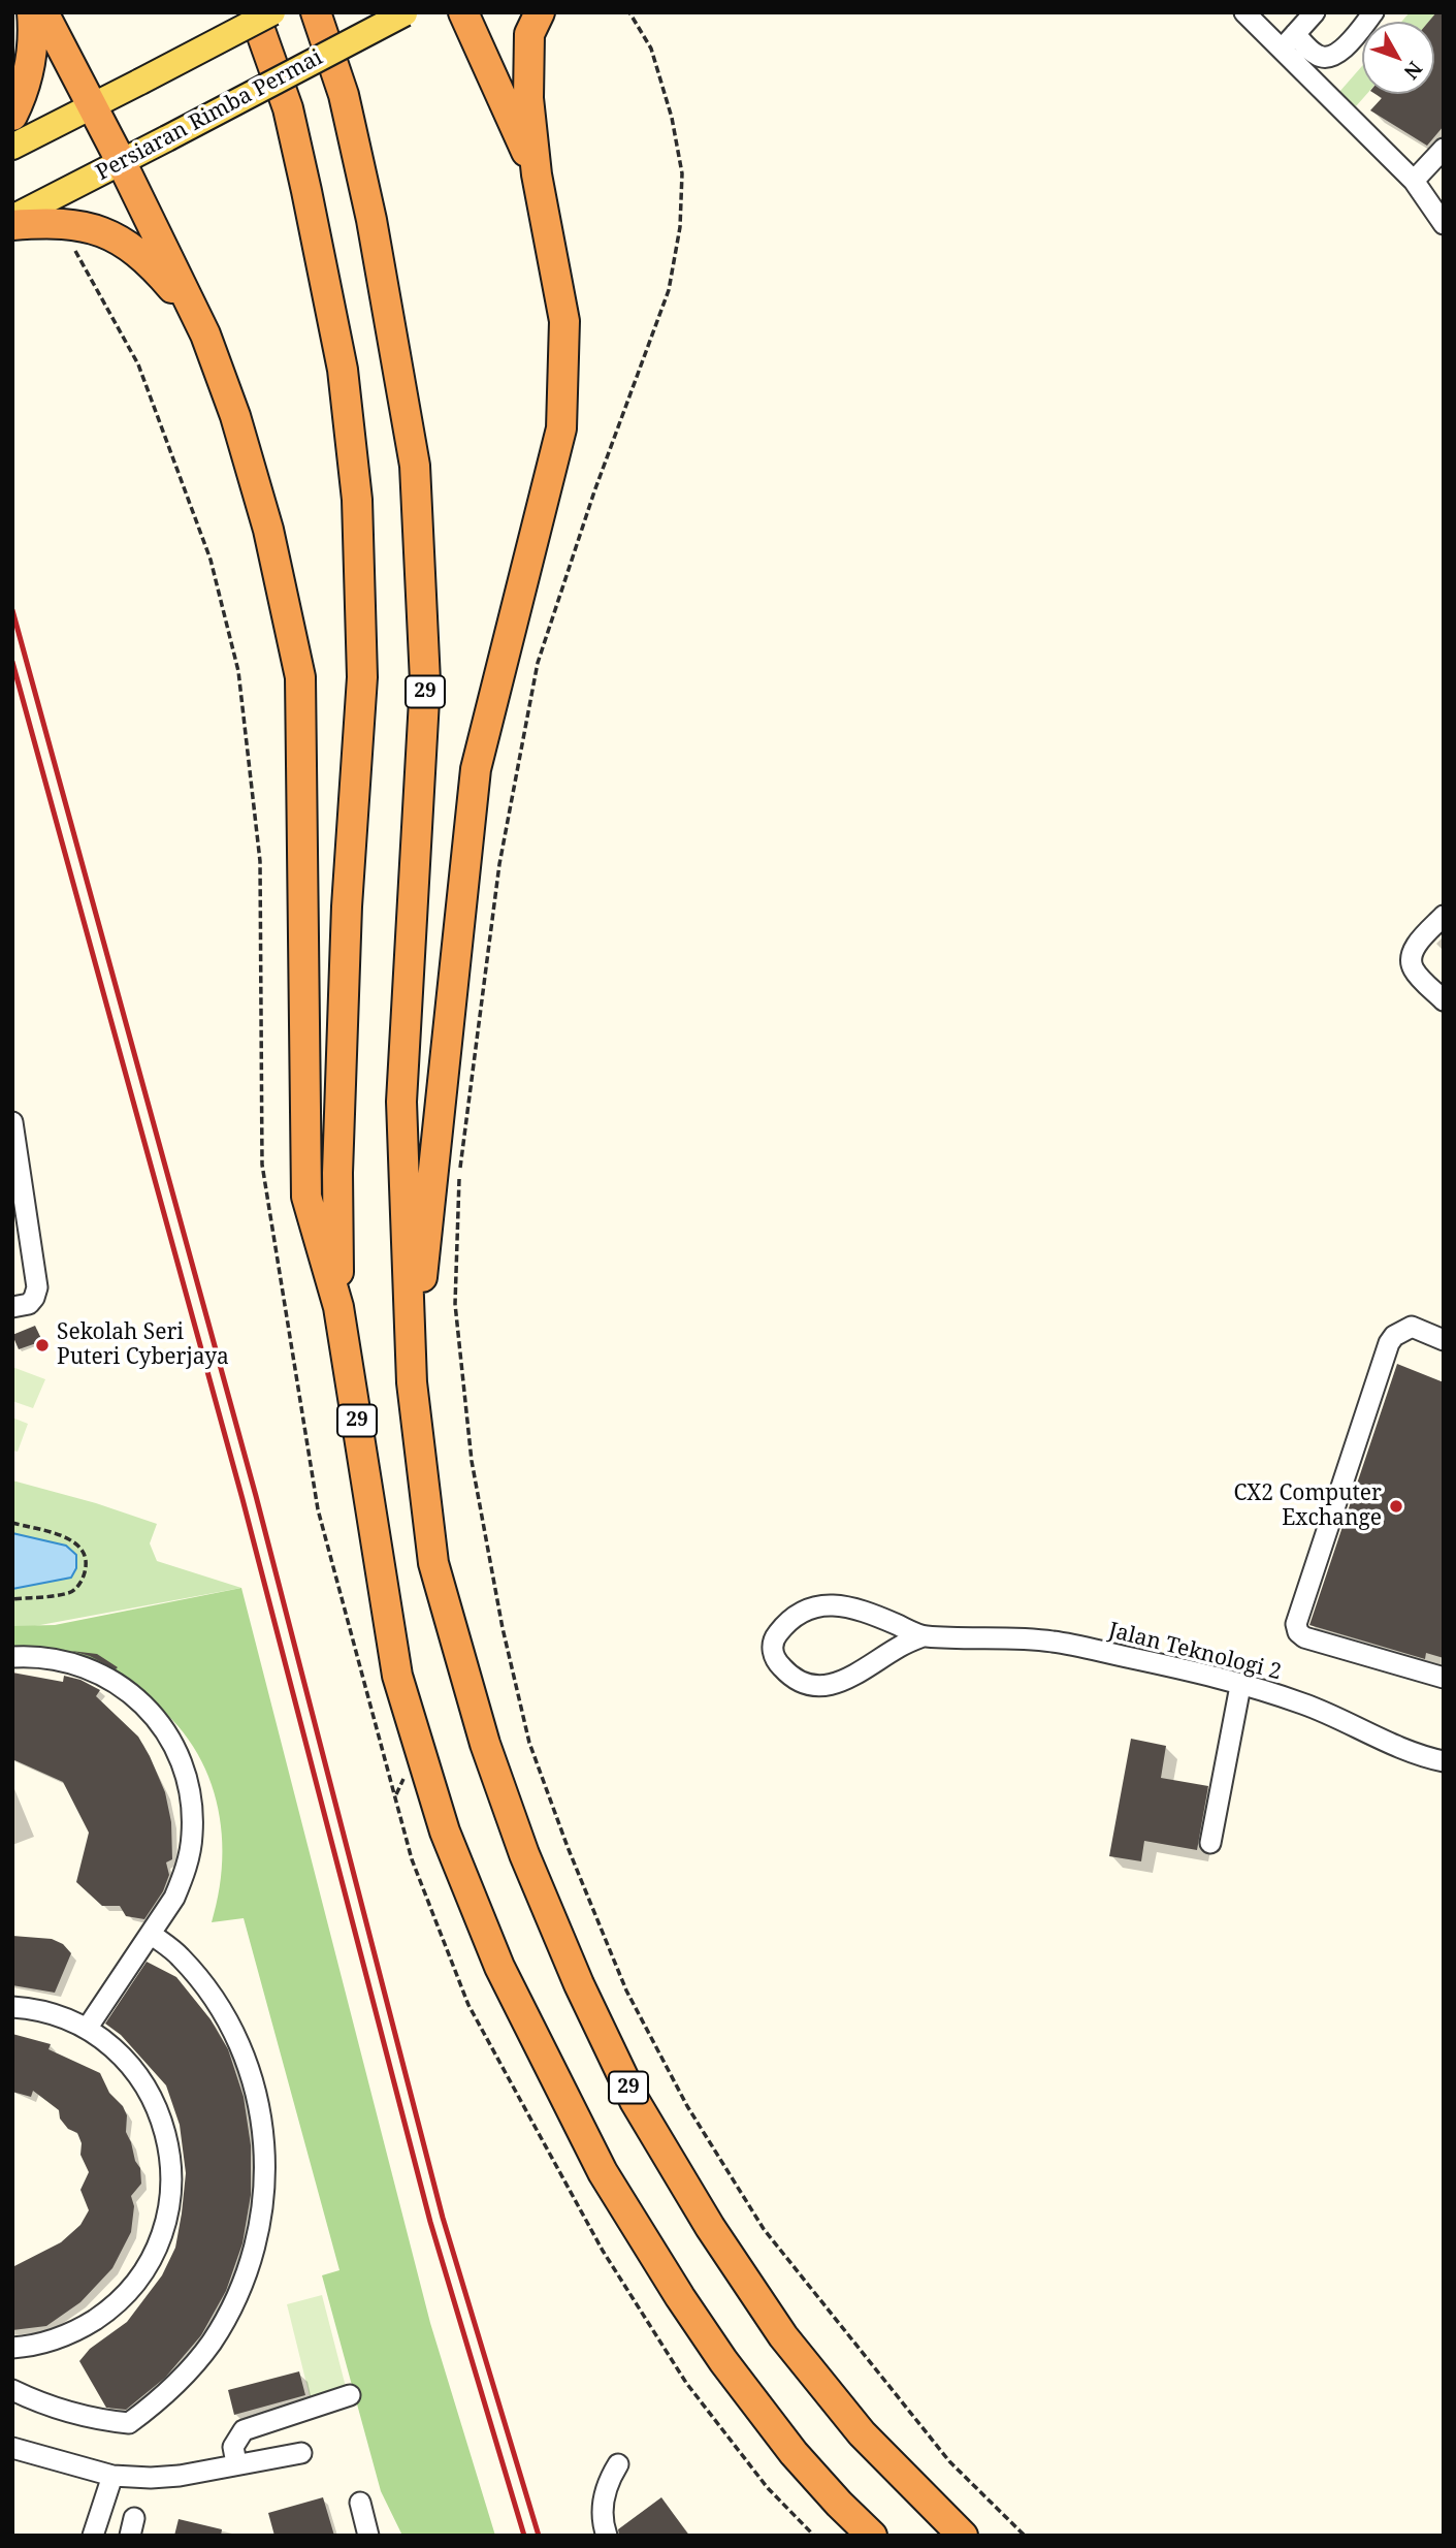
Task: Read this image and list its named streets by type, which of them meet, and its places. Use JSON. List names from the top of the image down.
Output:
{
  "streets": {
    "highway": ["29"],
    "main road": ["Persiaran Rimba Permai"],
    "street": ["Jalan Teknologi 2"]
  },
  "places": ["Sekolah Seri Puteri Cyberjaya", "CX2 Computer Exchange"],
  "north": "bottom right"
}
